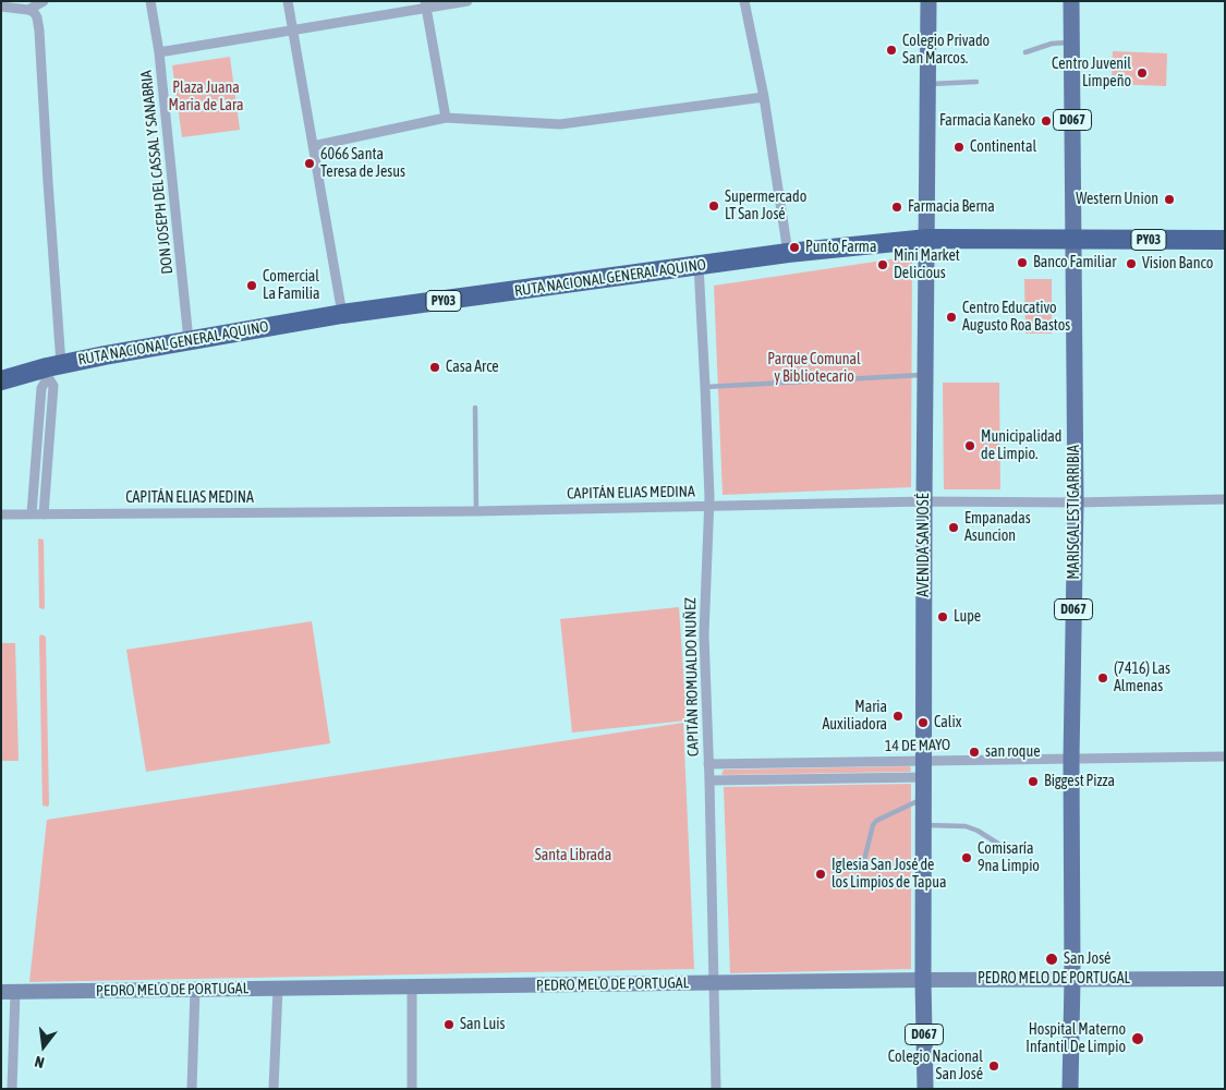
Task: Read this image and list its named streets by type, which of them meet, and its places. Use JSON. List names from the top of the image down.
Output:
{
  "streets": {
    "highway": ["PY03", "RUTA NACIONAL GENERAL AQUINO"],
    "main road": ["D067", "MARISCAL ESTIGARRIBIA", "AVENIDA SAN JOSÉ"],
    "street": [
      "DON JOSEPH DEL CASSAL Y SANABRIA",
      "CAPITÁN ELIAS MEDINA",
      "CAPITÁN ROMUALDO NUÑEZ",
      "14 DE MAYO",
      "PEDRO MELO DE PORTUGAL"
    ]
  },
  "crossings": [
    ["DON JOSEPH DEL CASSAL Y SANABRIA", "RUTA NACIONAL GENERAL AQUINO"],
    ["RUTA NACIONAL GENERAL AQUINO", "MARISCAL ESTIGARRIBIA"],
    ["RUTA NACIONAL GENERAL AQUINO", "AVENIDA SAN JOSÉ"],
    ["RUTA NACIONAL GENERAL AQUINO", "CAPITÁN ROMUALDO NUÑEZ"],
    ["CAPITÁN ELIAS MEDINA", "MARISCAL ESTIGARRIBIA"],
    ["CAPITÁN ELIAS MEDINA", "AVENIDA SAN JOSÉ"],
    ["CAPITÁN ELIAS MEDINA", "CAPITÁN ROMUALDO NUÑEZ"],
    ["MARISCAL ESTIGARRIBIA", "14 DE MAYO"],
    ["MARISCAL ESTIGARRIBIA", "PEDRO MELO DE PORTUGAL"],
    ["AVENIDA SAN JOSÉ", "14 DE MAYO"],
    ["AVENIDA SAN JOSÉ", "PEDRO MELO DE PORTUGAL"],
    ["CAPITÁN ROMUALDO NUÑEZ", "14 DE MAYO"],
    ["CAPITÁN ROMUALDO NUÑEZ", "PEDRO MELO DE PORTUGAL"]
  ],
  "parks": ["Plaza Juana Maria de Lara", "Parque Comunal y Bibliotecario", "Santa Librada"],
  "places": [
    "Colegio Privado San Marcos.",
    "Centro Juvenil Limpeño",
    "Farmacia Kaneko",
    "Continental",
    "6066 Santa Teresa de Jesus",
    "Western Union",
    "Supermercado LT San José",
    "Farmacia Berna",
    "Punto Farma",
    "Banco Familiar",
    "Vision Banco",
    "Mini Market Delicious",
    "Comercial La Familia",
    "Centro Educativo Augusto Roa Bastos",
    "Casa Arce",
    "Municipalidad de Limpio.",
    "Empanadas Asuncion",
    "Lupe",
    "(7416) Las Almenas",
    "Maria Auxiliadora",
    "Calix",
    "san roque",
    "Biggest Pizza",
    "Comisaría 9na Limpio",
    "Iglesia San José de los Limpios de Tapua",
    "San José",
    "San Luis",
    "Hospital Materno Infantil De Limpio",
    "Colegio Nacional San José"
  ],
  "north": "bottom"
}
